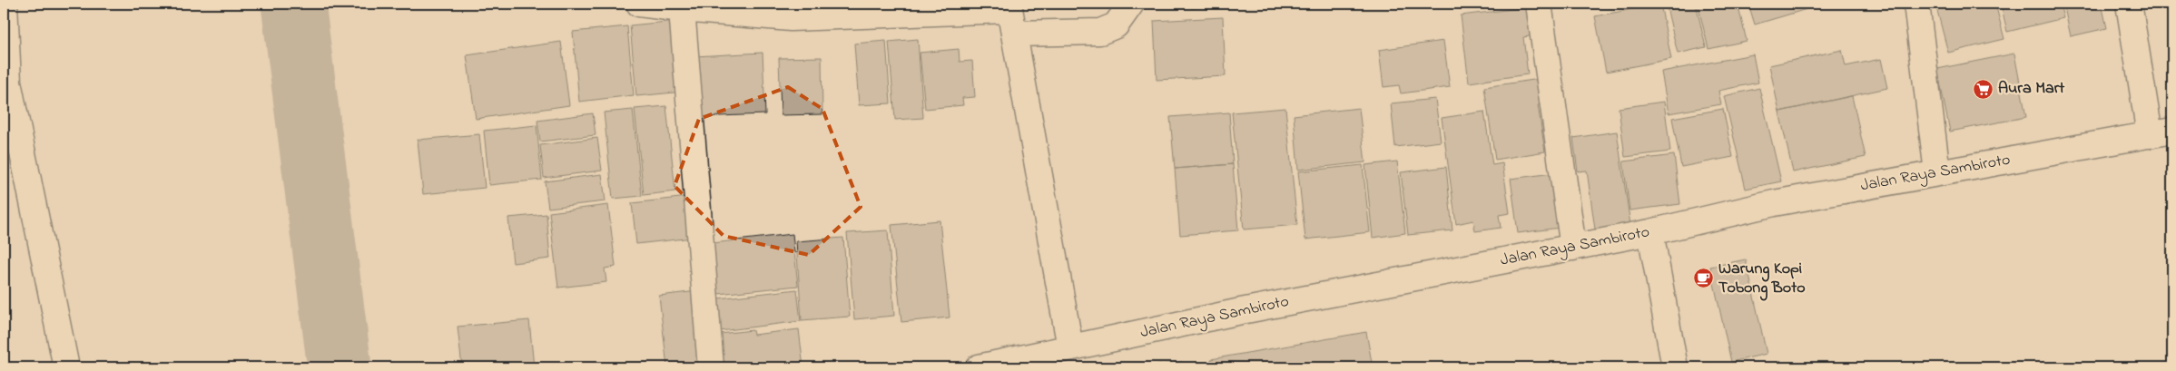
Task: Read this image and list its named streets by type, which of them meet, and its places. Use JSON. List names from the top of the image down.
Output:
{
  "streets": {
    "street": ["Jalan Raya Sambiroto"]
  },
  "places": {
    "supermarket": ["Aura Mart"],
    "cafe": ["Warung Kopi Tobong Boto"]
  }
}
